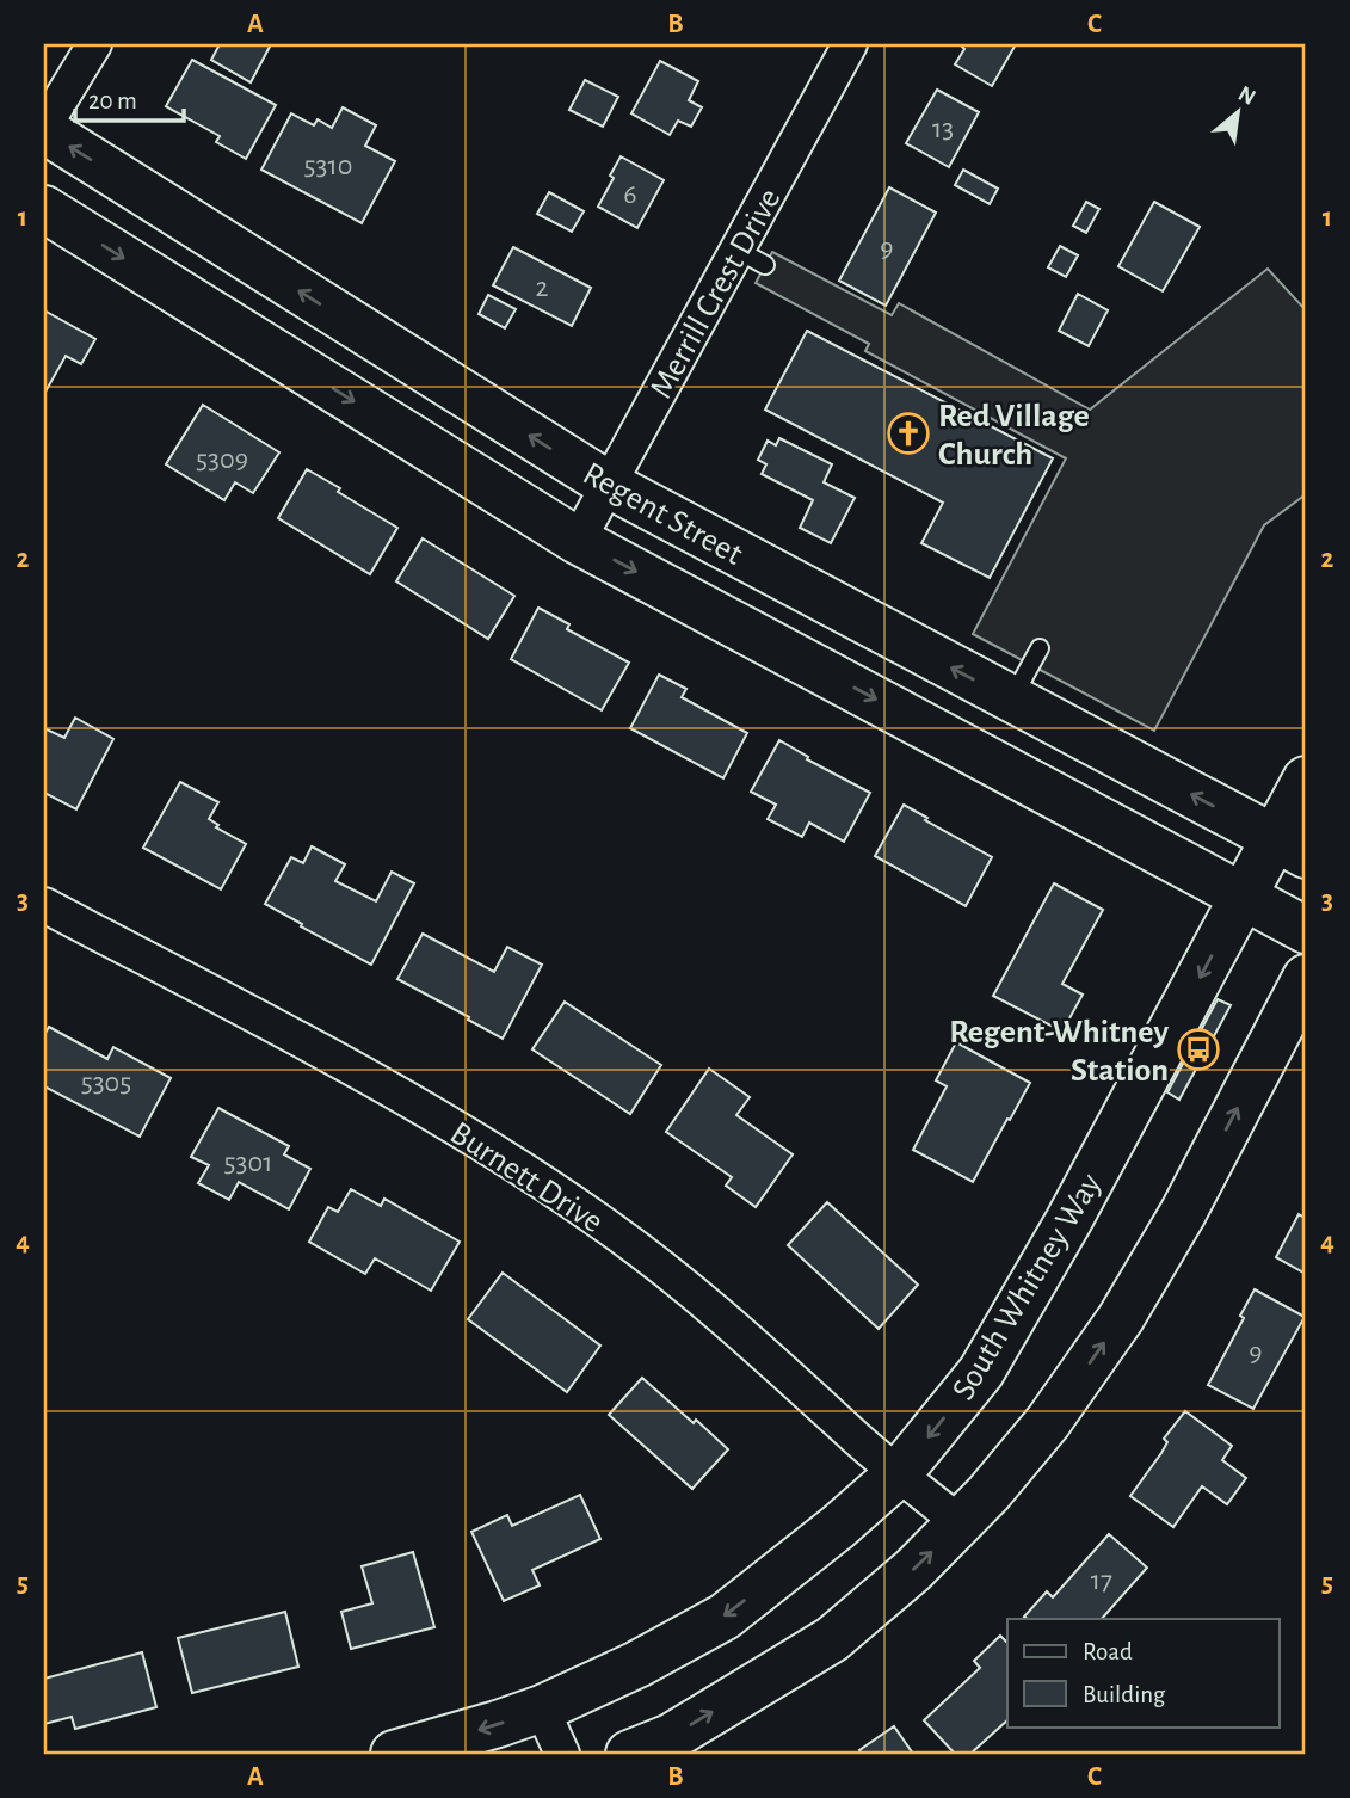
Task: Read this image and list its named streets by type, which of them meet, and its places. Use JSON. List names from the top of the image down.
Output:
{
  "streets": {
    "street": [
      "Merrill Crest Drive",
      "Regent Street",
      "Burnett Drive",
      "South Whitney Way"
    ]
  },
  "crossings": [
    ["Merrill Crest Drive", "Regent Street"],
    ["Regent Street", "South Whitney Way"],
    ["Burnett Drive", "South Whitney Way"]
  ],
  "places": {
    "church": ["Red Village Church"],
    "bus stop": ["Regent-Whitney Station"]
  },
  "house_numbers": [
    "13",
    "5310",
    "6",
    "9",
    "2",
    "5309",
    "5305",
    "5301",
    "9",
    "17"
  ],
  "legend": ["Road", "Building"],
  "scale_bar": "20 m",
  "north": "top right",
  "grid": {
    "columns": ["A", "B", "C"],
    "rows": [
      "1",
      "2",
      "3",
      "4",
      "5"
    ]
  }
}
